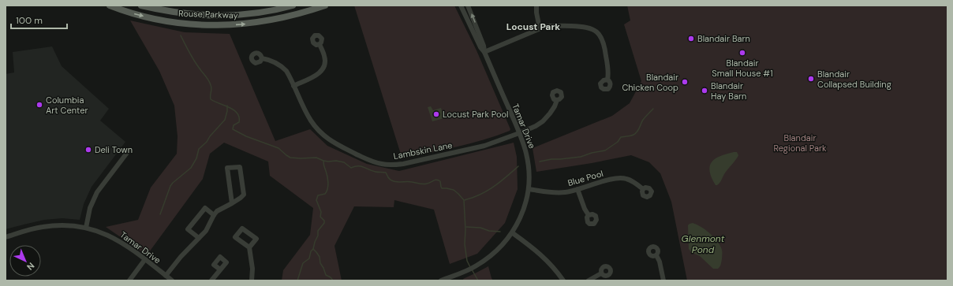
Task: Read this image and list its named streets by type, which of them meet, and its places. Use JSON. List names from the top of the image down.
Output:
{
  "streets": {
    "main road": ["Rouse Parkway"],
    "street": ["Tamar Drive", "Lambskin Lane", "Blue Pool"]
  },
  "crossings": [
    ["Tamar Drive", "Lambskin Lane"],
    ["Tamar Drive", "Blue Pool"]
  ],
  "districts": ["Locust Park"],
  "water": ["Glenmont Pond"],
  "parks": ["Blandair Regional Park"],
  "places": [
    "Blandair Barn",
    "Blandair Small House #1",
    "Blandair Collapsed Building",
    "Blandair Chicken Coop",
    "Blandair Hay Barn",
    "Columbia Art Center",
    "Locust Park Pool",
    "Deli Town"
  ],
  "scale_bar": "100 m",
  "north": "bottom right"
}
